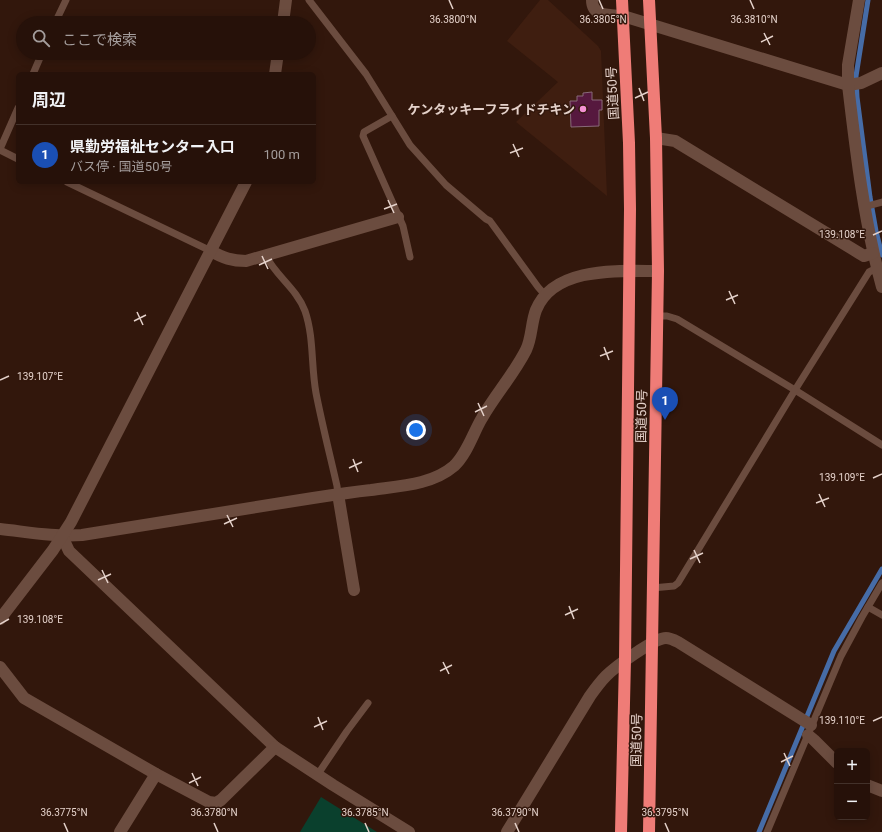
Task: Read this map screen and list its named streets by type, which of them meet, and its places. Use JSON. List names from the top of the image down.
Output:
{
  "streets": {
    "highway": ["国道50号"]
  },
  "places": ["ケンタッキーフライドチキン"],
  "page": {
    "search": "ここで検索",
    "heading": "周辺",
    "list": [
      {
        "mark": "1",
        "name": "県勤労福祉センター入口",
        "note": "バス停 · 国道50号",
        "value": "100 m"
      }
    ],
    "pins": "1",
    "map_buttons": ["+", "−"]
  },
  "coordinates": [
    "36.3800°N",
    "36.3805°N",
    "36.3810°N",
    "139.108°E",
    "139.107°E",
    "139.109°E",
    "139.110°E",
    "36.3775°N",
    "36.3780°N",
    "36.3785°N",
    "36.3790°N",
    "36.3795°N"
  ]
}
